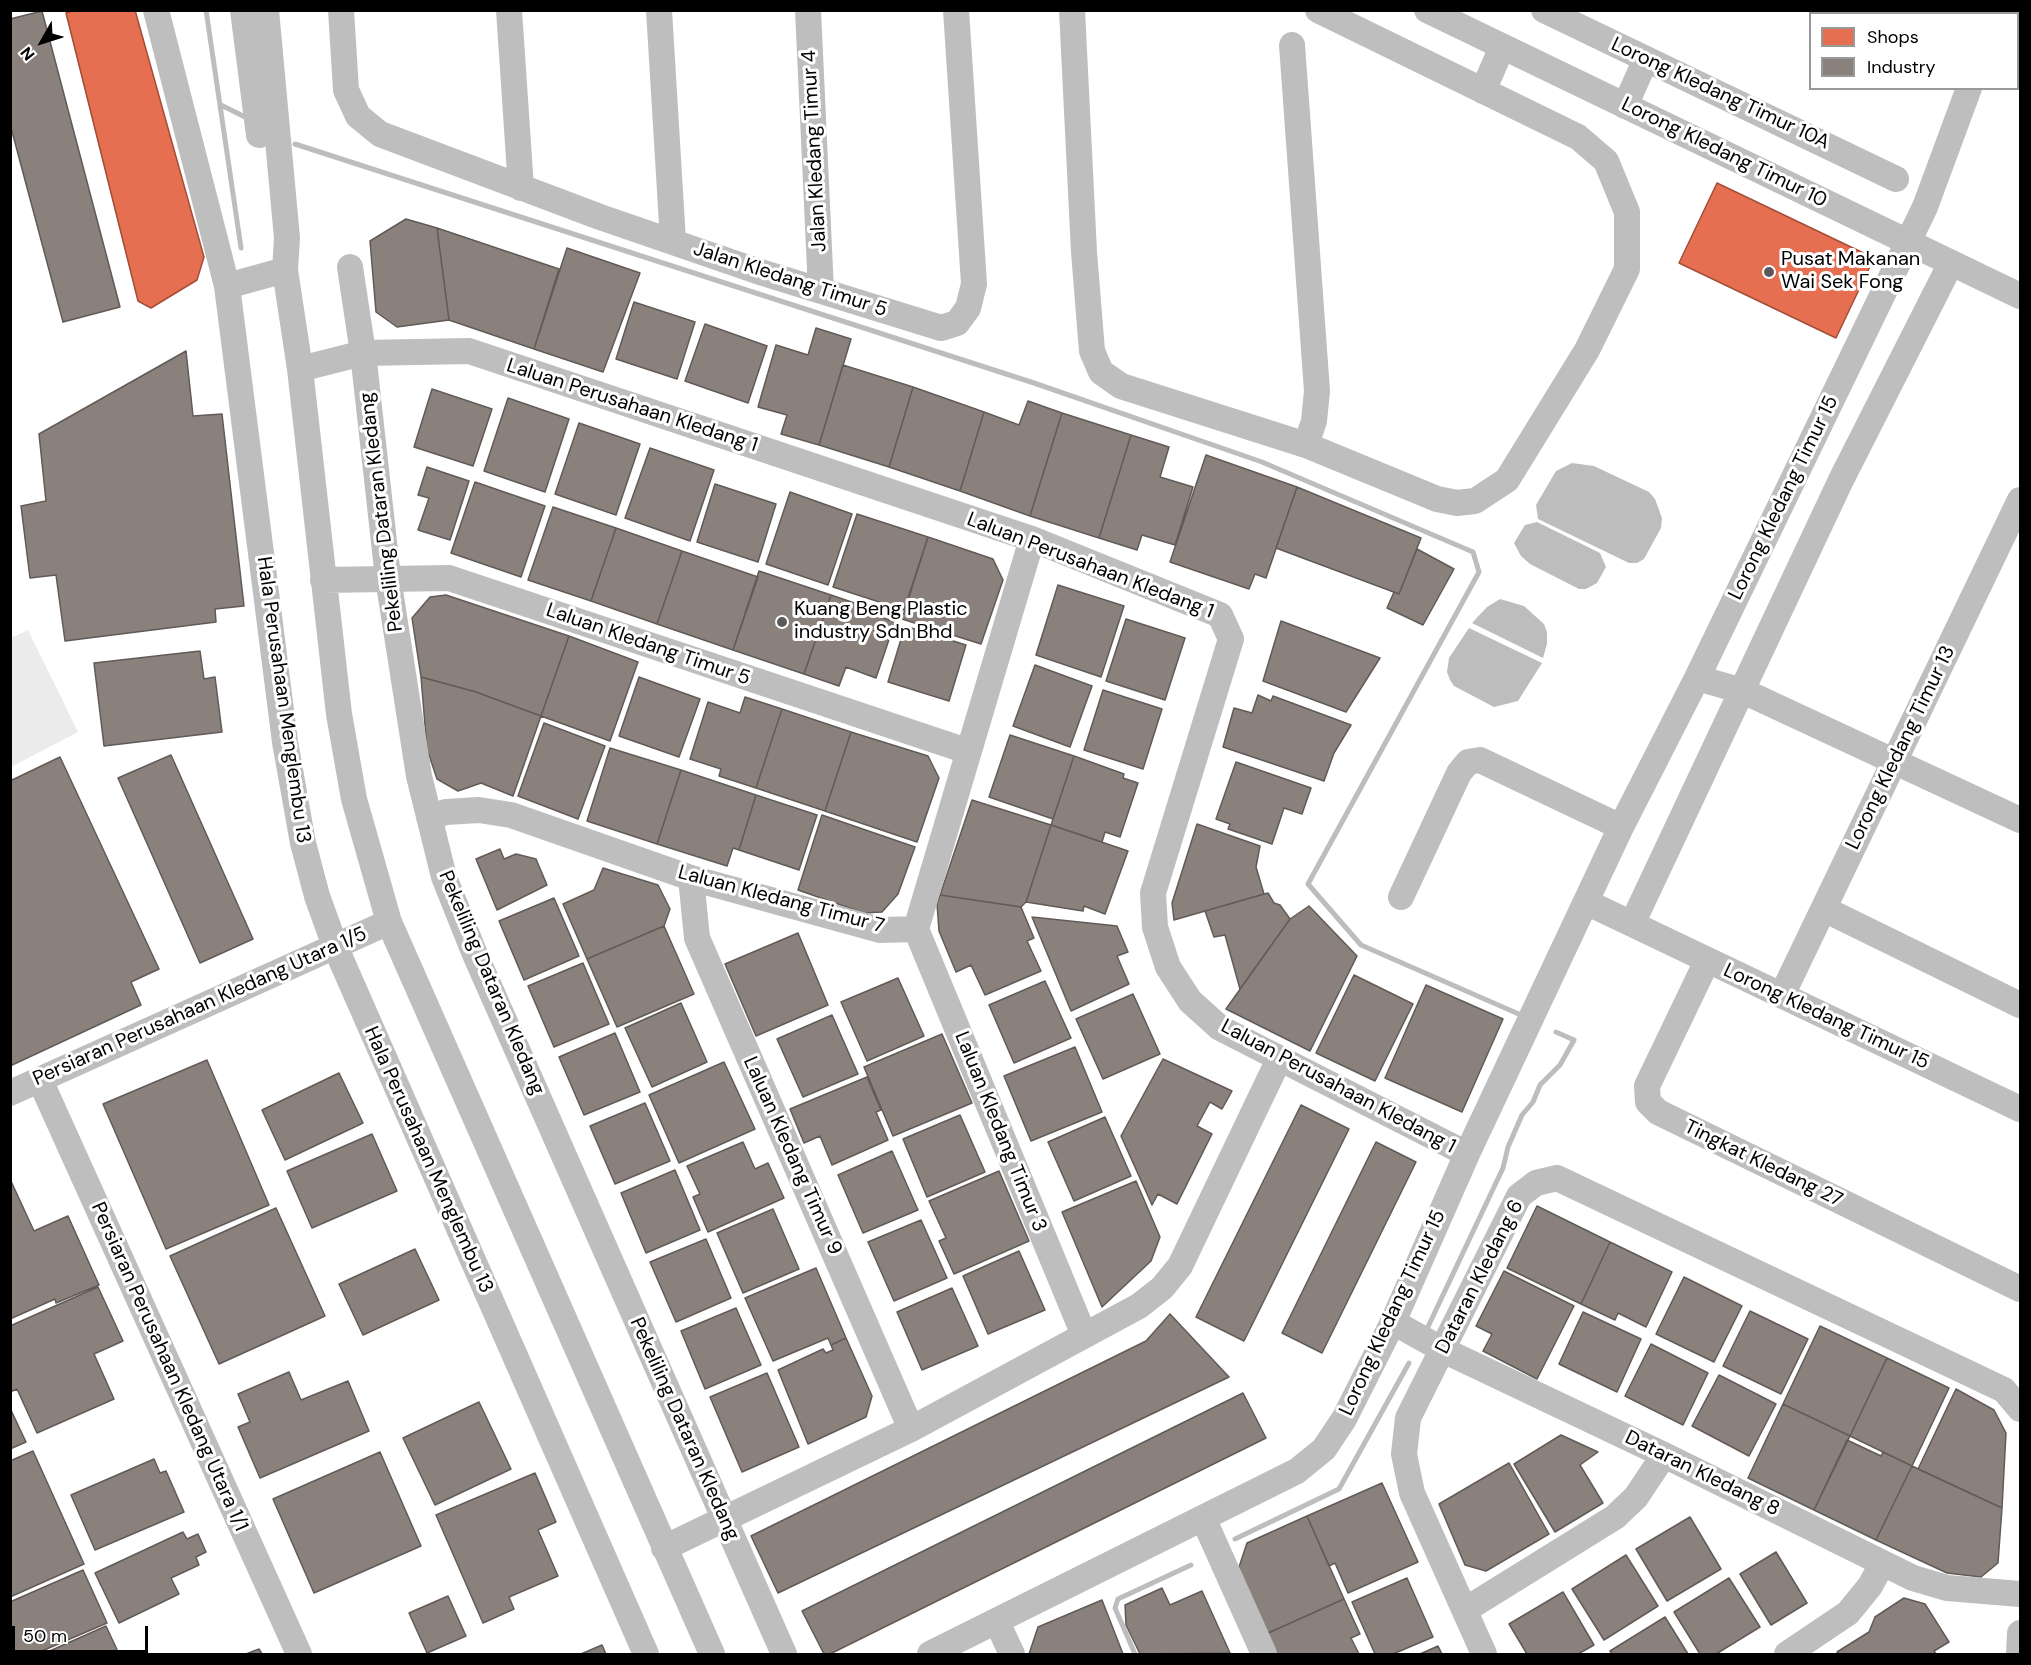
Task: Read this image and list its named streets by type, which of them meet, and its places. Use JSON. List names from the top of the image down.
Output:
{
  "streets": {
    "street": [
      "Lorong Kledang Timur 10A",
      "Jalan Kledang Timur 4",
      "Lorong Kledang Timur 10",
      "Jalan Kledang Timur 5",
      "Laluan Perusahaan Kledang 1",
      "Lorong Kledang Timur 15",
      "Pekeliling Dataran Kledang",
      "Laluan Kledang Timur 5",
      "Hala Perusahaan Menglembu 13",
      "Lorong Kledang Timur 13",
      "Laluan Kledang Timur 7",
      "Persiaran Perusahaan Kledang Utara 1/5",
      "Laluan Kledang Timur 3",
      "Laluan Kledang Timur 9",
      "Tingkat Kledang 27",
      "Dataran Kledang 6",
      "Persiaran Perusahaan Kledang Utara 1/1",
      "Dataran Kledang 8"
    ]
  },
  "crossings": [
    ["Jalan Kledang Timur 4", "Jalan Kledang Timur 5"],
    ["Lorong Kledang Timur 10", "Lorong Kledang Timur 15"],
    ["Laluan Perusahaan Kledang 1", "Lorong Kledang Timur 15"],
    ["Laluan Perusahaan Kledang 1", "Pekeliling Dataran Kledang"],
    ["Lorong Kledang Timur 15", "Lorong Kledang Timur 13"],
    ["Lorong Kledang Timur 15", "Tingkat Kledang 27"],
    ["Lorong Kledang Timur 15", "Dataran Kledang 8"],
    ["Pekeliling Dataran Kledang", "Laluan Kledang Timur 5"],
    ["Pekeliling Dataran Kledang", "Laluan Kledang Timur 7"],
    ["Hala Perusahaan Menglembu 13", "Persiaran Perusahaan Kledang Utara 1/5"],
    ["Laluan Kledang Timur 7", "Laluan Kledang Timur 3"],
    ["Laluan Kledang Timur 7", "Laluan Kledang Timur 9"],
    ["Persiaran Perusahaan Kledang Utara 1/5", "Persiaran Perusahaan Kledang Utara 1/1"],
    ["Dataran Kledang 6", "Dataran Kledang 8"]
  ],
  "places": ["Pusat Makanan Wai Sek Fong", "Kuang Beng Plastic industry Sdn Bhd"],
  "legend": ["Shops", "Industry"],
  "scale_bar": "50 m",
  "north": "bottom left"
}
